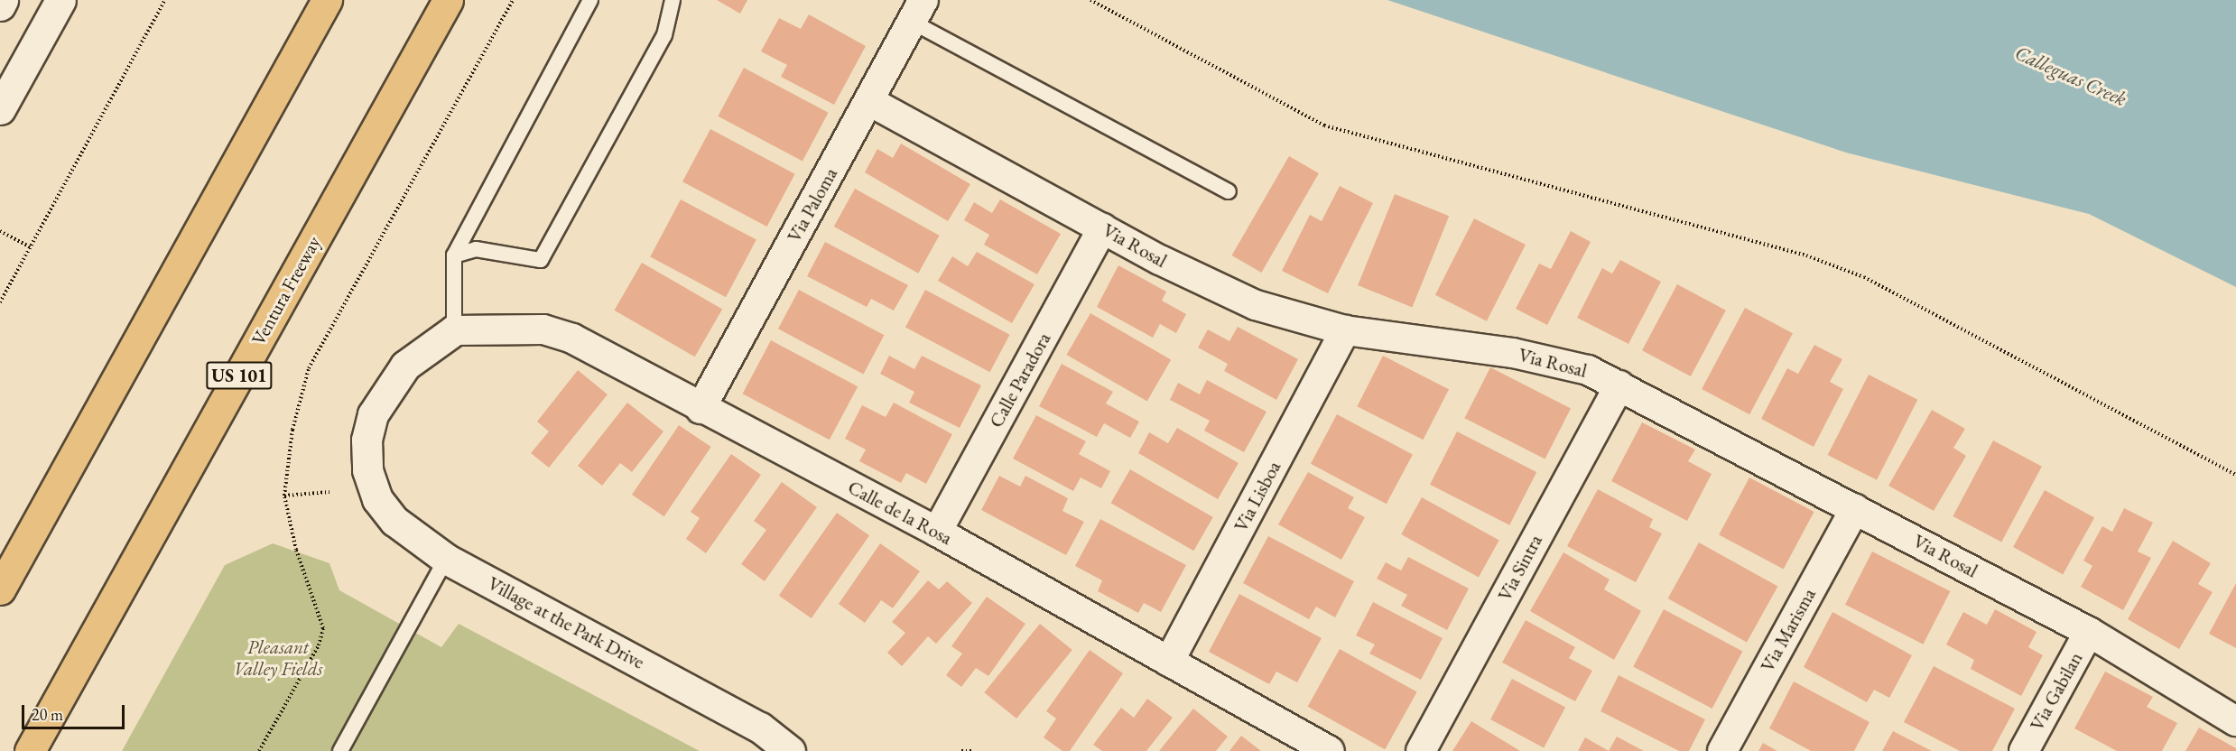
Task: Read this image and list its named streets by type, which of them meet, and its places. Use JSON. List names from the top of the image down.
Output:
{
  "streets": {
    "highway": ["Ventura Freeway", "US 101"],
    "street": [
      "Via Paloma",
      "Via Rosal",
      "Calle Paradora",
      "Via Lisboa",
      "Calle de la Rosa",
      "Via Sintra",
      "Village at the Park Drive",
      "Via Marisma",
      "Via Gabilan"
    ]
  },
  "crossings": [
    ["Via Paloma", "Via Rosal"],
    ["Via Paloma", "Calle de la Rosa"],
    ["Via Rosal", "Calle Paradora"],
    ["Via Rosal", "Via Lisboa"],
    ["Via Rosal", "Via Sintra"],
    ["Via Rosal", "Via Marisma"],
    ["Via Rosal", "Via Gabilan"],
    ["Calle Paradora", "Calle de la Rosa"],
    ["Via Lisboa", "Calle de la Rosa"],
    ["Calle de la Rosa", "Village at the Park Drive"]
  ],
  "water": ["Calleguas Creek"],
  "parks": ["Pleasant Valley Fields"],
  "scale_bar": "20 m"
}
